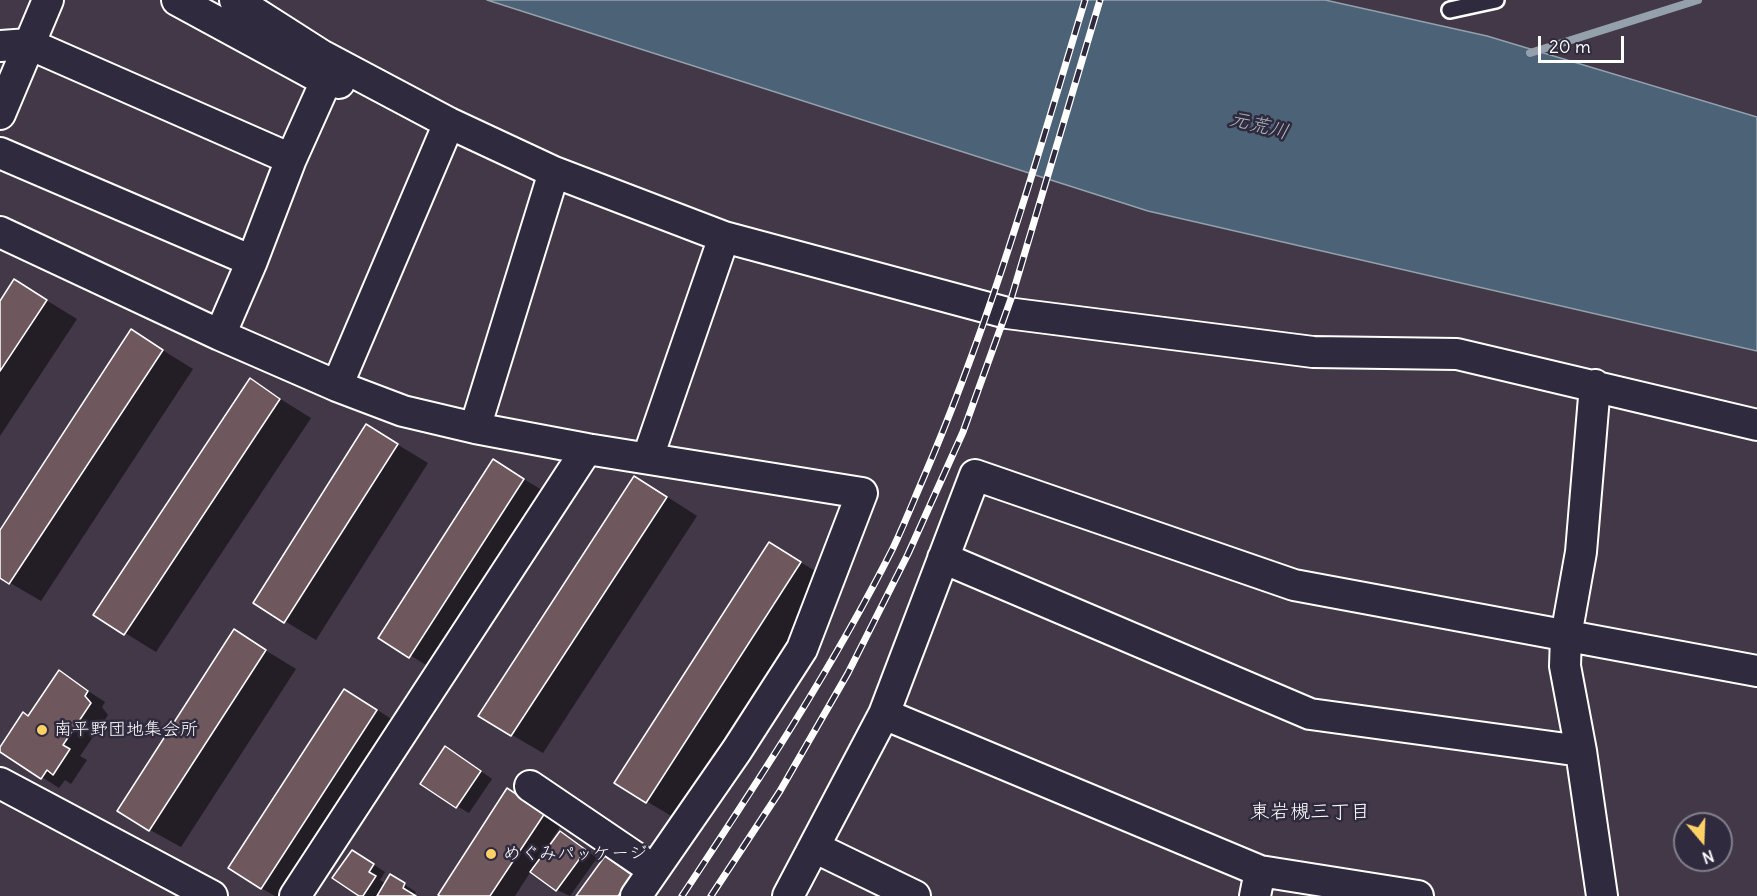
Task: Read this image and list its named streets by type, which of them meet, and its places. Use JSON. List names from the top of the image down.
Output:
{
  "districts": ["東岩槻三丁目"],
  "water": ["元荒川"],
  "places": ["南平野団地集会所", "めぐみパッケージ"],
  "scale_bar": "20 m",
  "north": "bottom"
}
